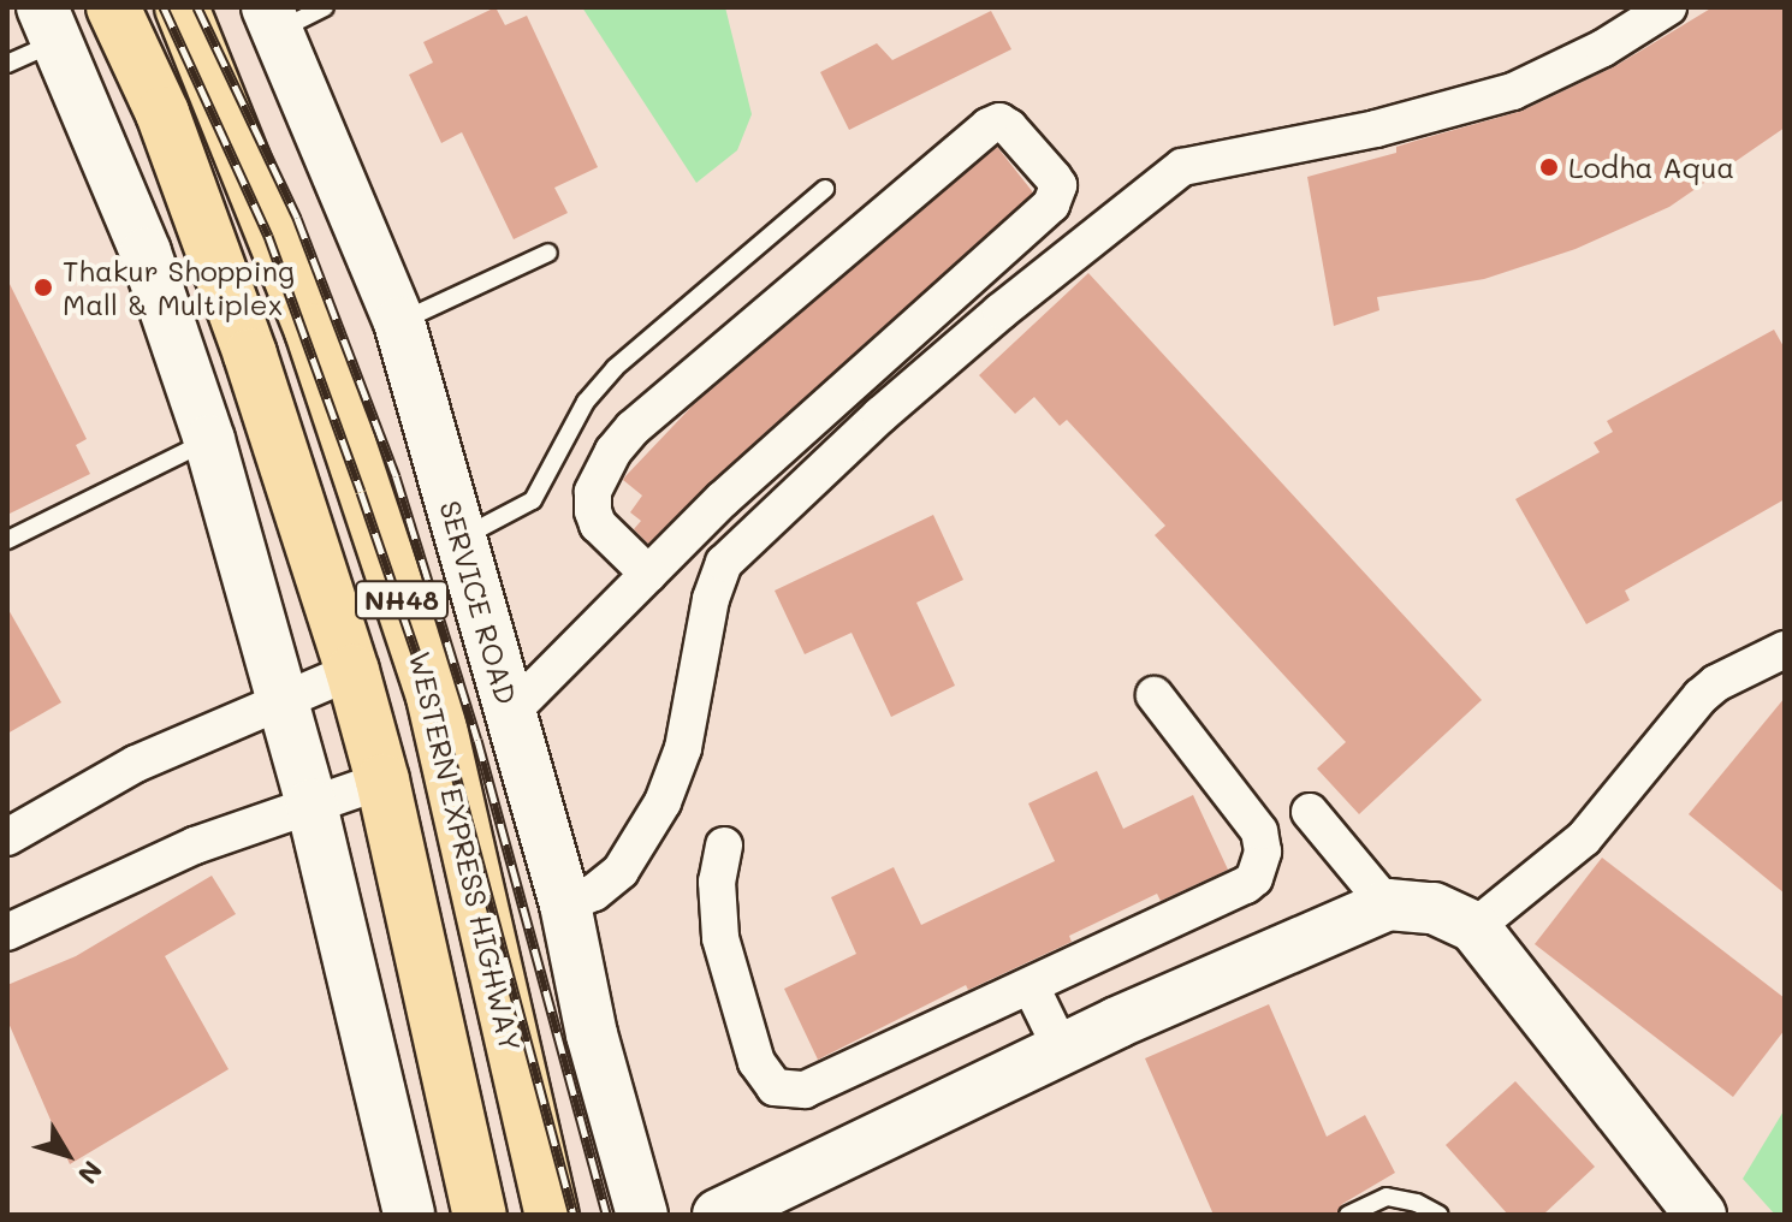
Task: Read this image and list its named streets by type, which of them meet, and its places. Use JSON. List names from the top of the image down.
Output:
{
  "streets": {
    "highway": ["NH48", "WESTERN EXPRESS HIGHWAY"],
    "main road": ["SERVICE ROAD"]
  },
  "places": ["Lodha Aqua", "Thakur Shopping Mall & Multiplex"],
  "north": "bottom right"
}
